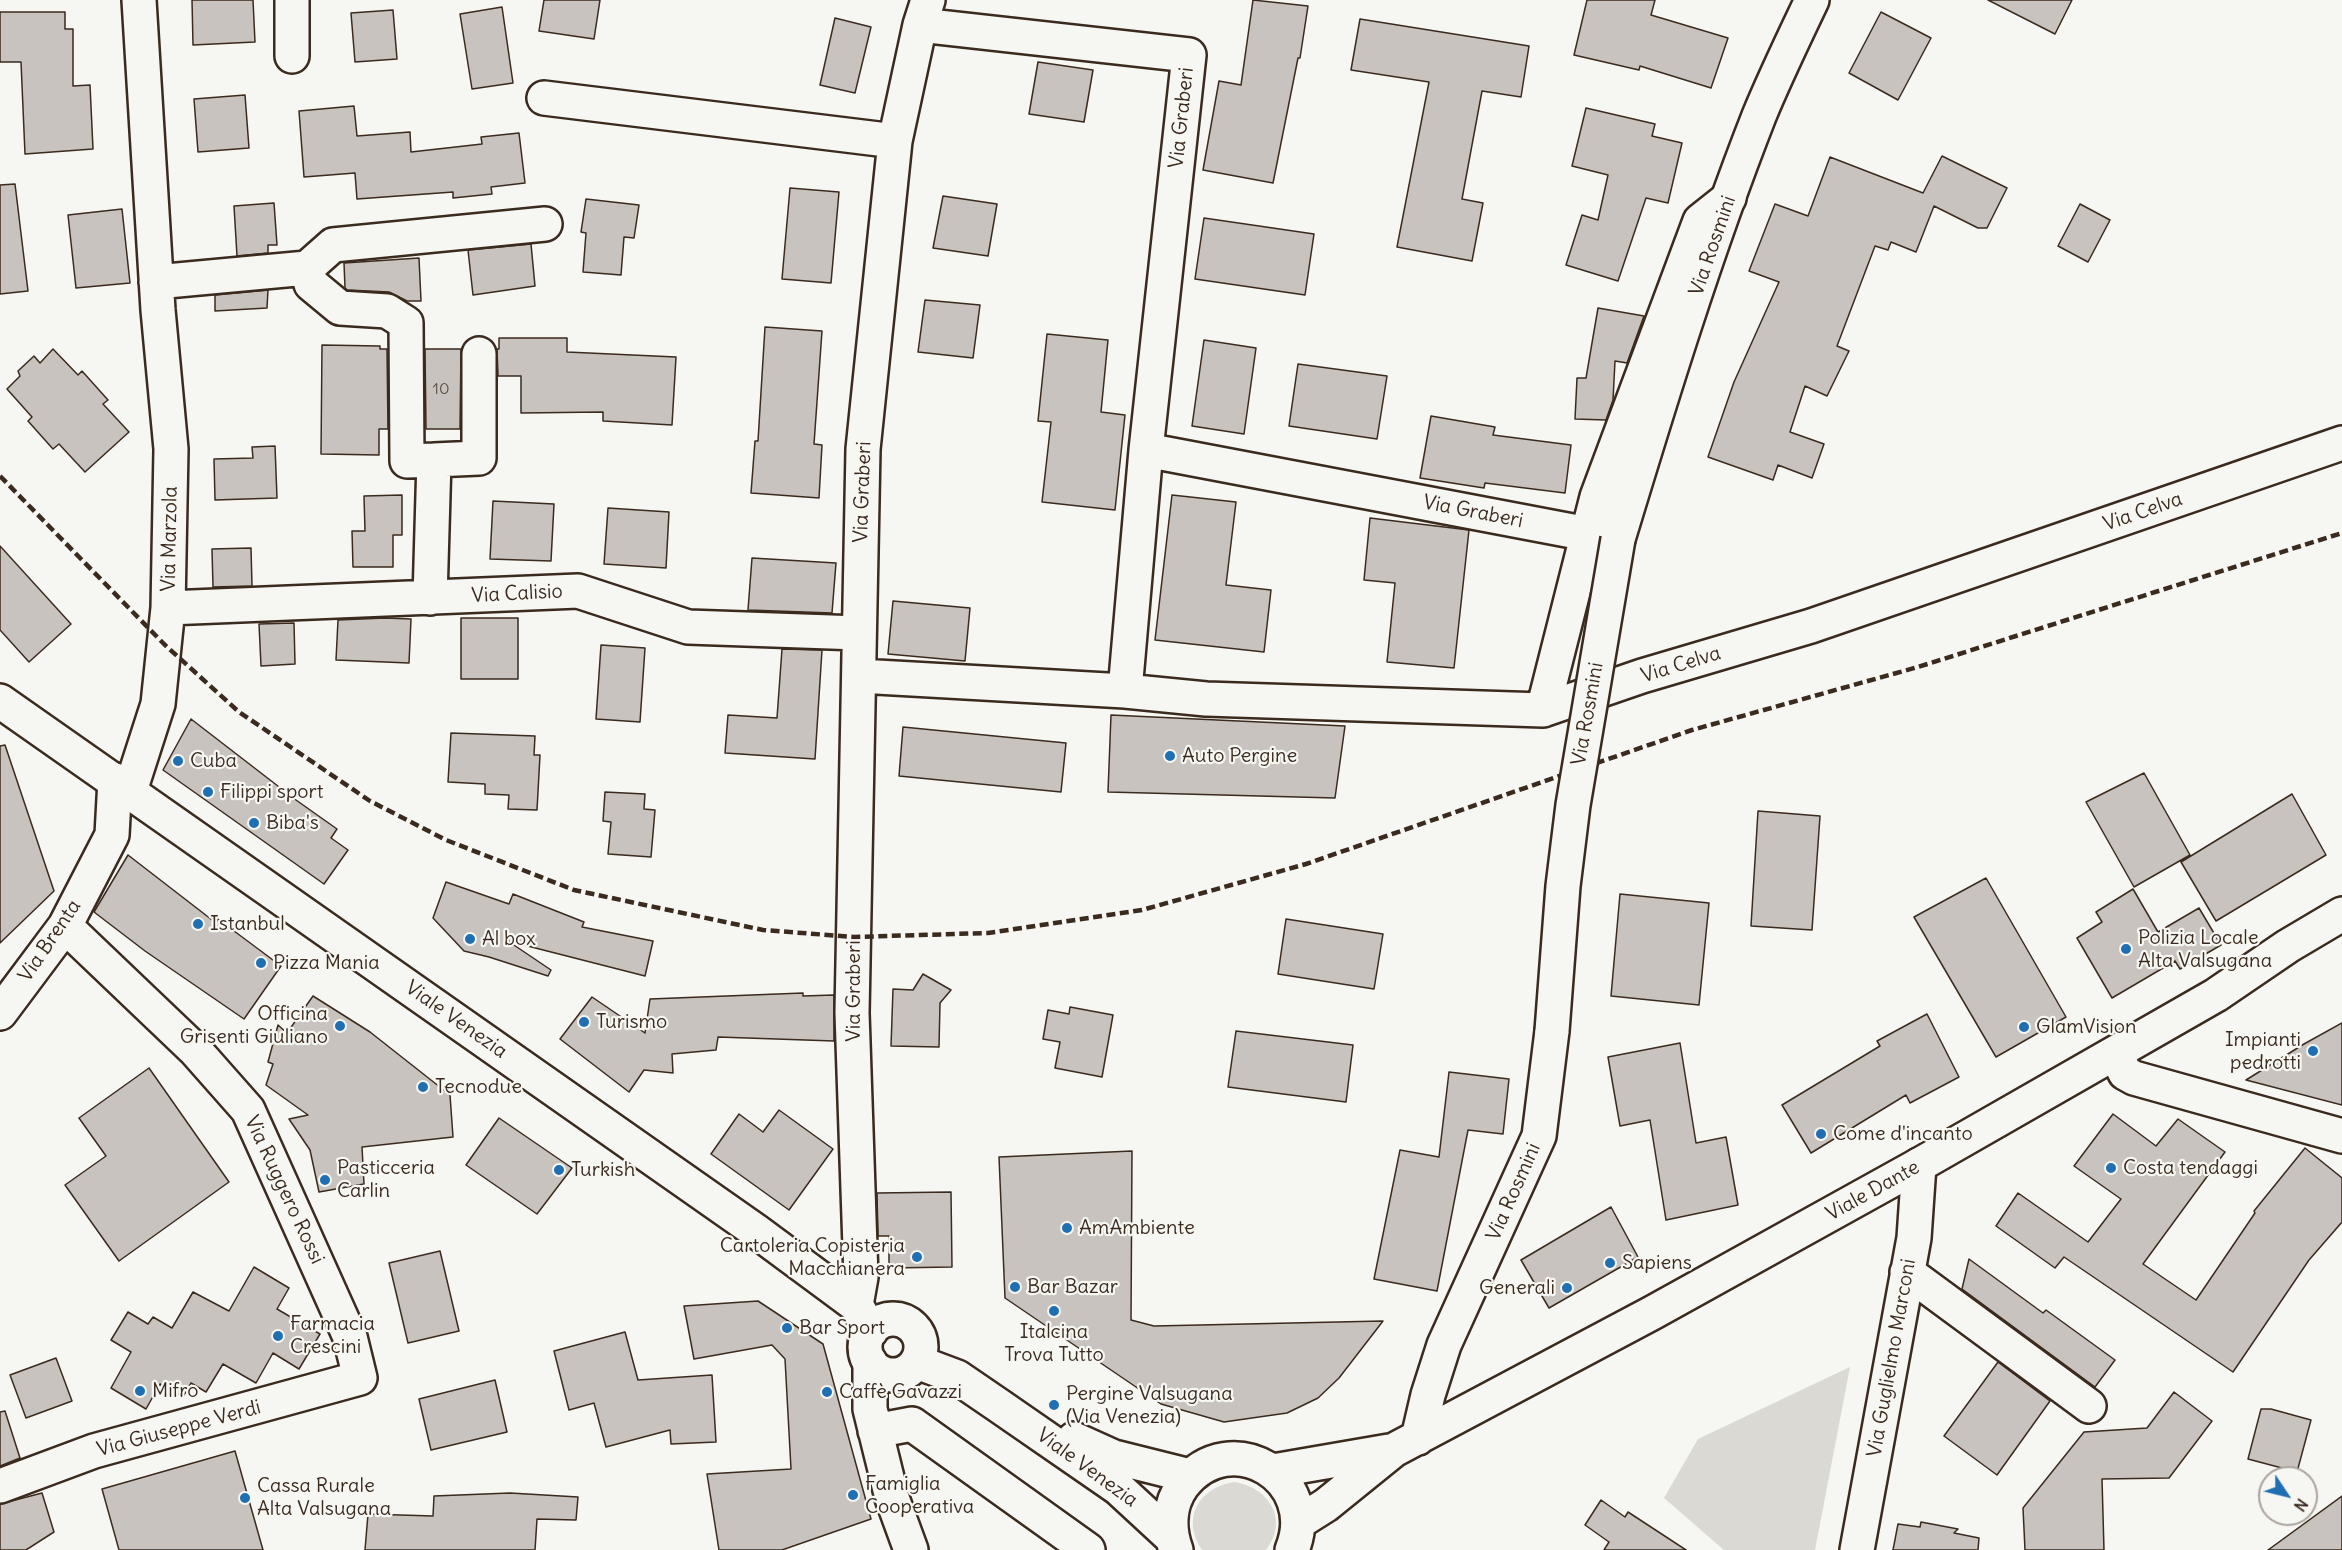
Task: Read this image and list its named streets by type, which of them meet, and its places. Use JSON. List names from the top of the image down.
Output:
{
  "streets": {
    "street": [
      "Via Graberi",
      "Via Rosmini",
      "Via Celva",
      "Via Marzola",
      "Via Calisio",
      "Via Brenta",
      "Viale Venezia",
      "Via Ruggero Rossi",
      "Viale Dante",
      "Via Guglielmo Marconi",
      "Via Giuseppe Verdi"
    ]
  },
  "crossings": [
    ["Via Graberi", "Via Rosmini"],
    ["Via Graberi", "Via Calisio"],
    ["Via Graberi", "Viale Venezia"],
    ["Via Rosmini", "Viale Dante"],
    ["Via Marzola", "Via Calisio"],
    ["Via Marzola", "Via Brenta"],
    ["Via Marzola", "Viale Venezia"],
    ["Via Brenta", "Viale Venezia"],
    ["Via Brenta", "Via Ruggero Rossi"],
    ["Via Ruggero Rossi", "Via Giuseppe Verdi"],
    ["Viale Dante", "Via Guglielmo Marconi"]
  ],
  "places": [
    "Auto Pergine",
    "Cuba",
    "Filippi sport",
    "Biba's",
    "Istanbul",
    "Al box",
    "Polizia Locale Alta Valsugana",
    "Pizza Mania",
    "Turismo",
    "Officina Grisenti Giuliano",
    "GlamVision",
    "Impianti pedrotti",
    "Tecnodue",
    "Come d'incanto",
    "Costa tendaggi",
    "Turkish",
    "Pasticceria Carlin",
    "AmAmbiente",
    "Cartoleria Copisteria Macchianera",
    "Sapiens",
    "Bar Bazar",
    "Generali",
    "Italcina Trova Tutto",
    "Bar Sport",
    "Farmacia Crescini",
    "Mifro",
    "Caffè Gavazzi",
    "Pergine Valsugana (Via Venezia)",
    "Famiglia Cooperativa",
    "Cassa Rurale Alta Valsugana"
  ],
  "house_numbers": ["10"],
  "north": "bottom right"
}
